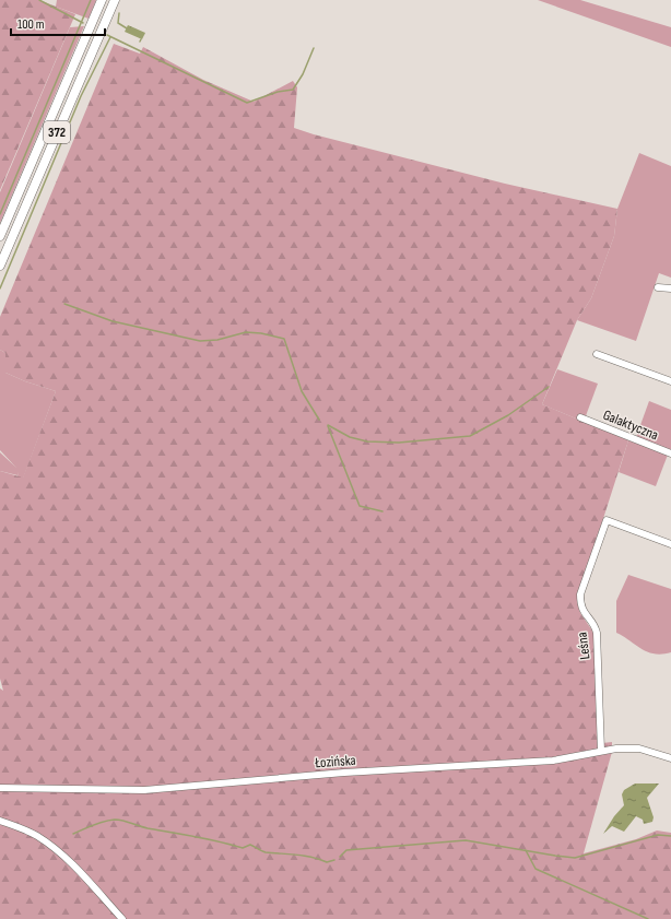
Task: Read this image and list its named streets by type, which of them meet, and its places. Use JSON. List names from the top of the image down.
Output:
{
  "streets": {
    "main road": ["372"],
    "street": ["Galaktyczna", "Leśna", "Łozińska"]
  },
  "crossings": [
    ["Leśna", "Łozińska"]
  ],
  "scale_bar": "100 m"
}
